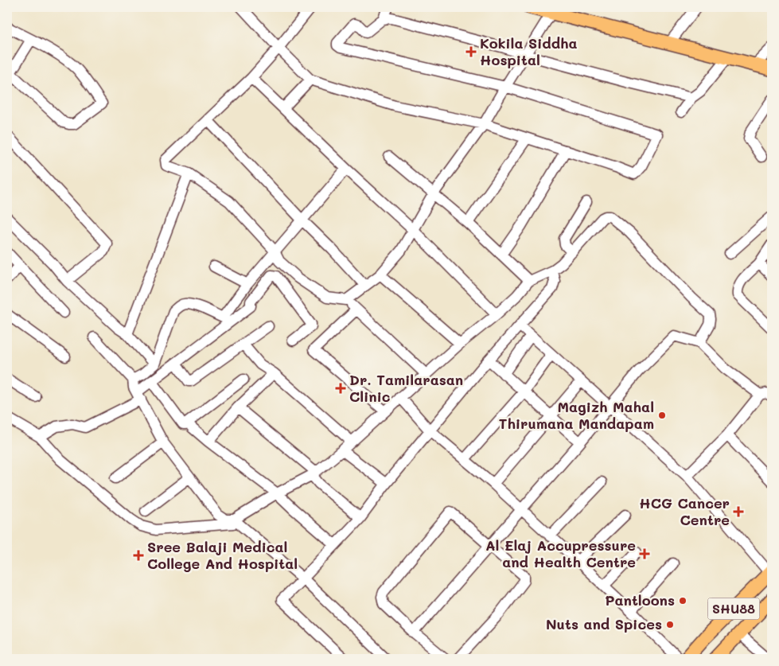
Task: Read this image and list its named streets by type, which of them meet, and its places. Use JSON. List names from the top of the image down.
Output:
{
  "streets": {
    "main road": ["SHU88"]
  },
  "places": {
    "health": [
      "Kokila Siddha Hospital",
      "Dr. Tamilarasan Clinic",
      "HCG Cancer Centre",
      "Al Elaj Accupressure and Health Centre",
      "Sree Balaji Medical College And Hospital"
    ],
    "other": ["Magizh Mahal Thirumana Mandapam", "Pantloons", "Nuts and Spices"]
  }
}
